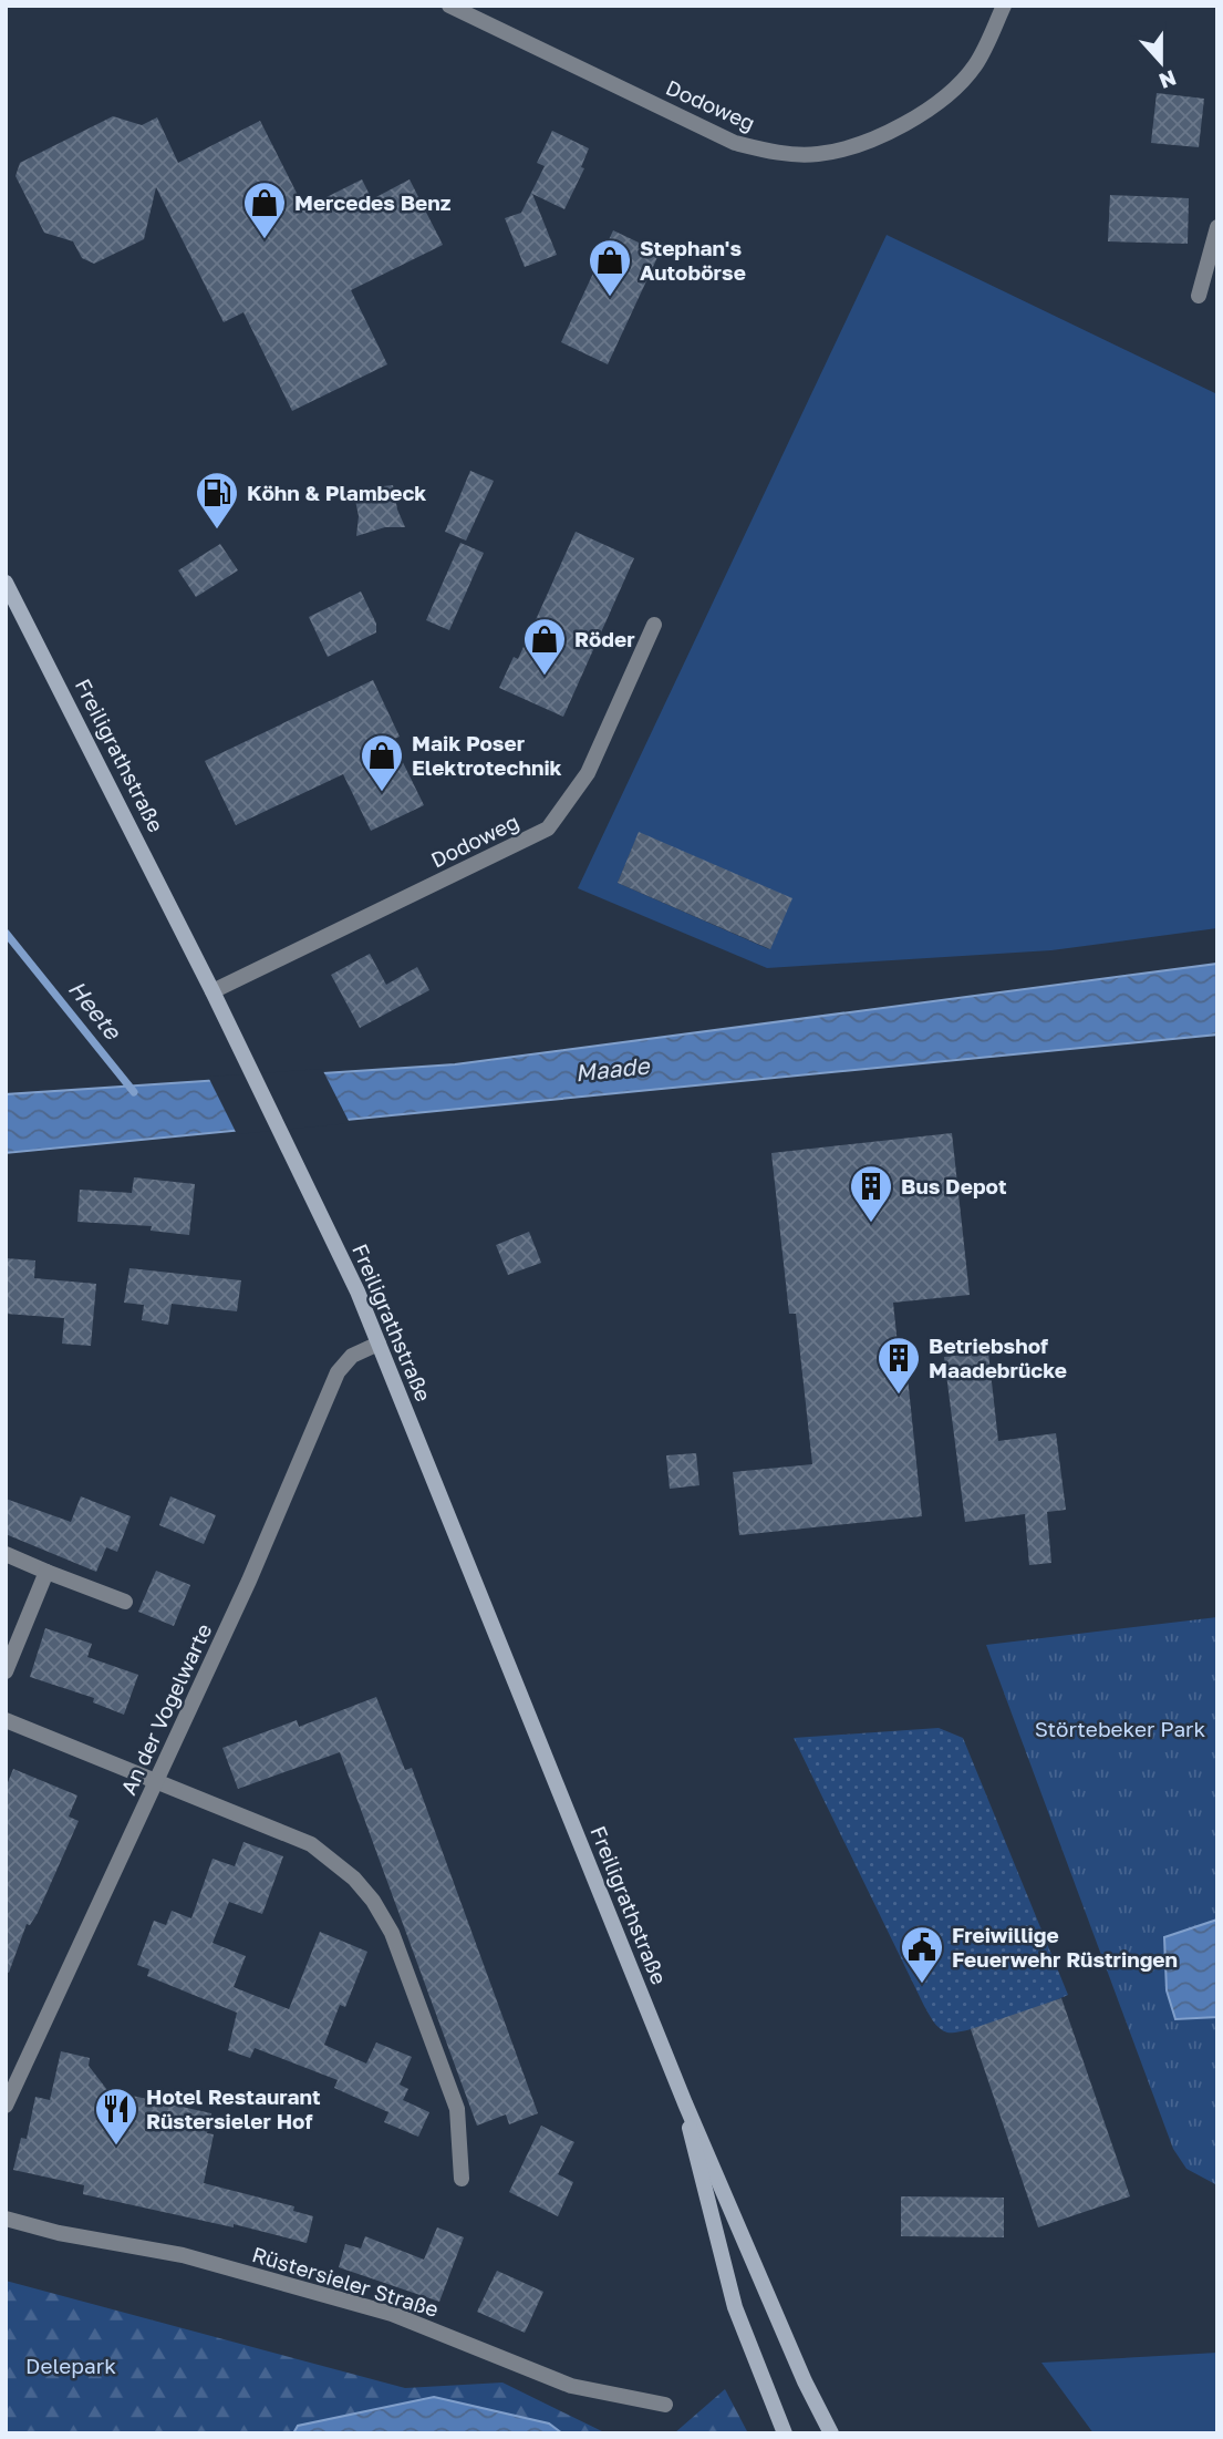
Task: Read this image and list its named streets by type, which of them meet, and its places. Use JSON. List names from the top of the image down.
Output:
{
  "streets": {
    "main road": ["Freiligrathstraße"],
    "street": ["Dodoweg", "An der Vogelwarte", "Rüstersieler Straße"]
  },
  "crossings": [
    ["Dodoweg", "Freiligrathstraße"],
    ["Freiligrathstraße", "An der Vogelwarte"]
  ],
  "water": ["Heete", "Maade"],
  "parks": ["Störtebeker Park", "Delepark"],
  "places": {
    "shop": [
      "Mercedes Benz",
      "Stephan's Autobörse",
      "Röder",
      "Maik Poser Elektrotechnik"
    ],
    "fuel station": ["Köhn & Plambeck"],
    "building": ["Bus Depot", "Betriebshof Maadebrücke"],
    "public building": ["Freiwillige Feuerwehr Rüstringen"],
    "restaurant": ["Hotel Restaurant Rüstersieler Hof"]
  },
  "north": "bottom"
}
